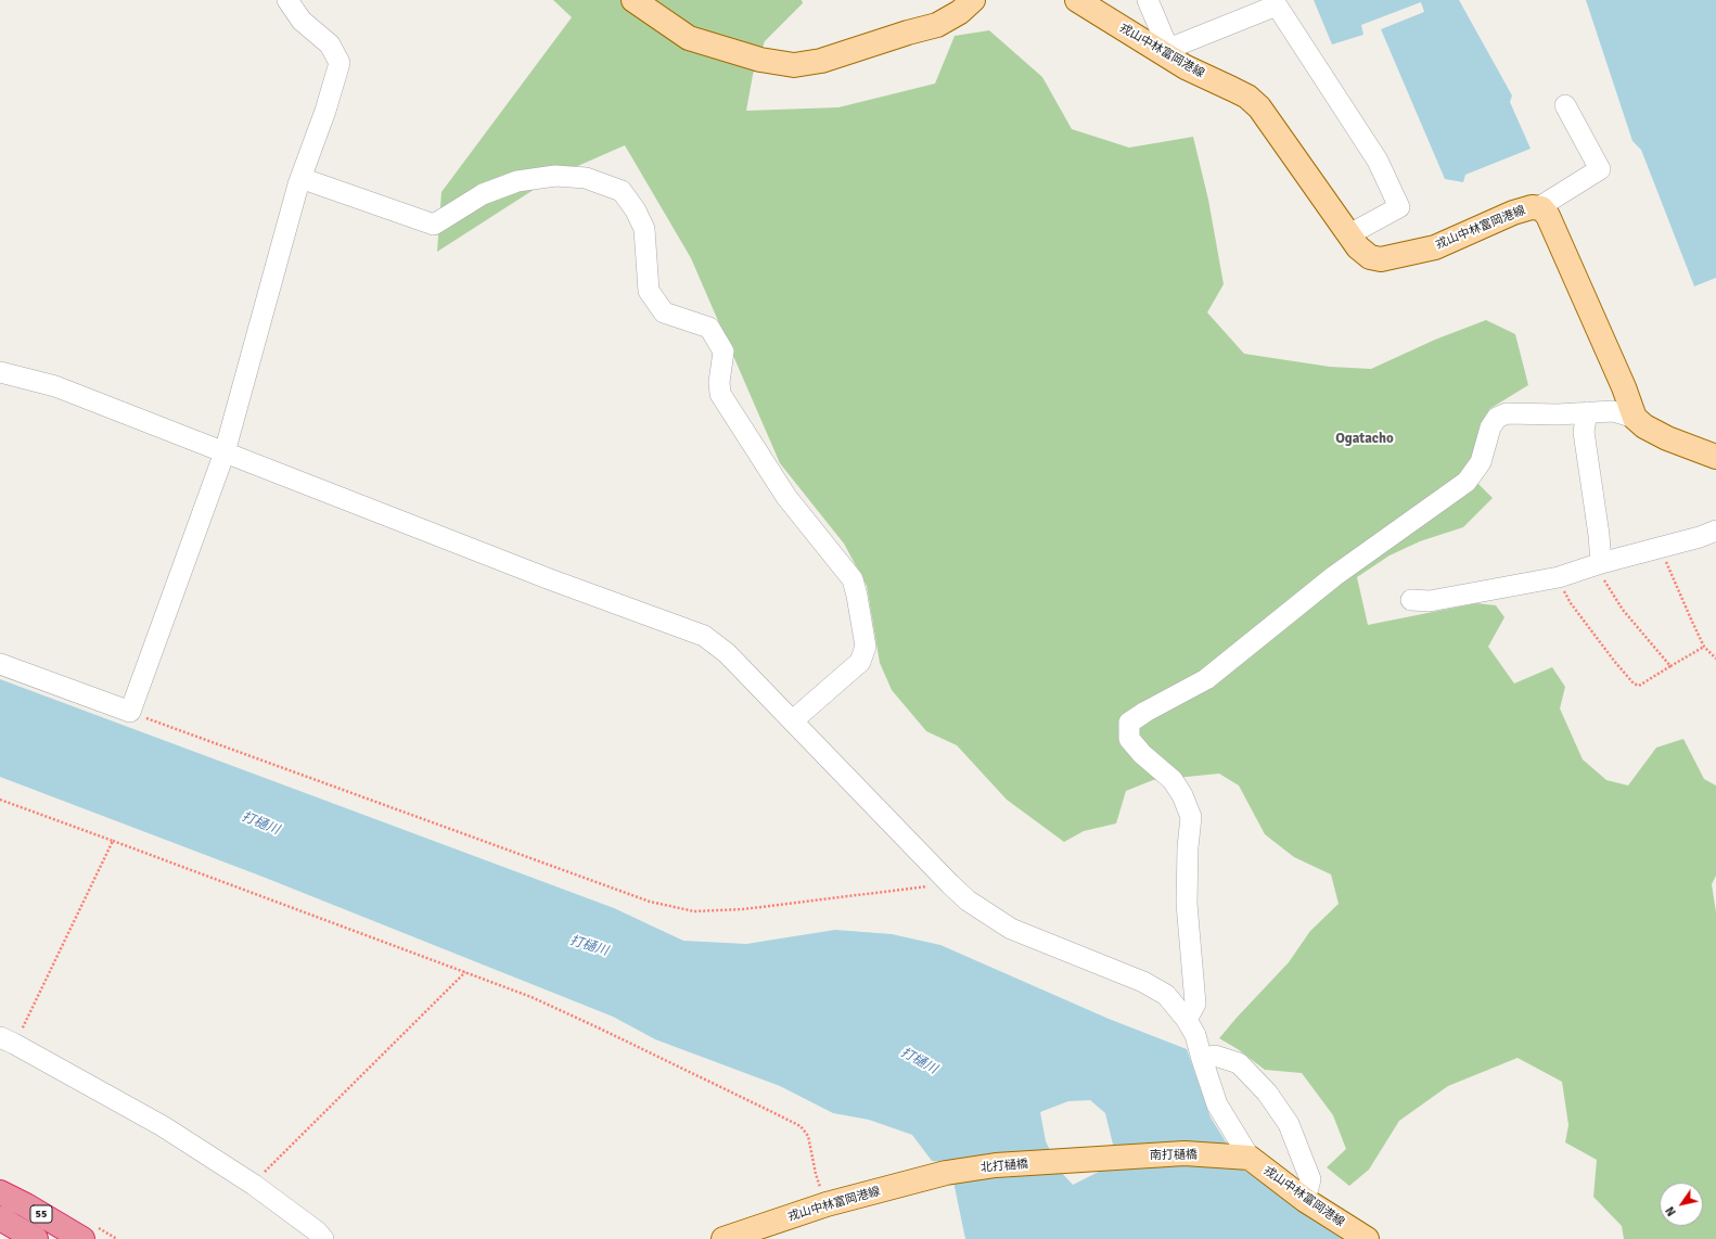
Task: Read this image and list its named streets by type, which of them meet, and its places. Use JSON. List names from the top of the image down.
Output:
{
  "streets": {
    "highway": ["55"],
    "main road": ["戎山中林富岡港線", "南打樋橋", "北打樋橋"]
  },
  "crossings": [
    ["戎山中林富岡港線", "南打樋橋"],
    ["戎山中林富岡港線", "北打樋橋"],
    ["南打樋橋", "北打樋橋"]
  ],
  "districts": ["Ogatacho"],
  "water": ["打樋川"],
  "north": "bottom left"
}
